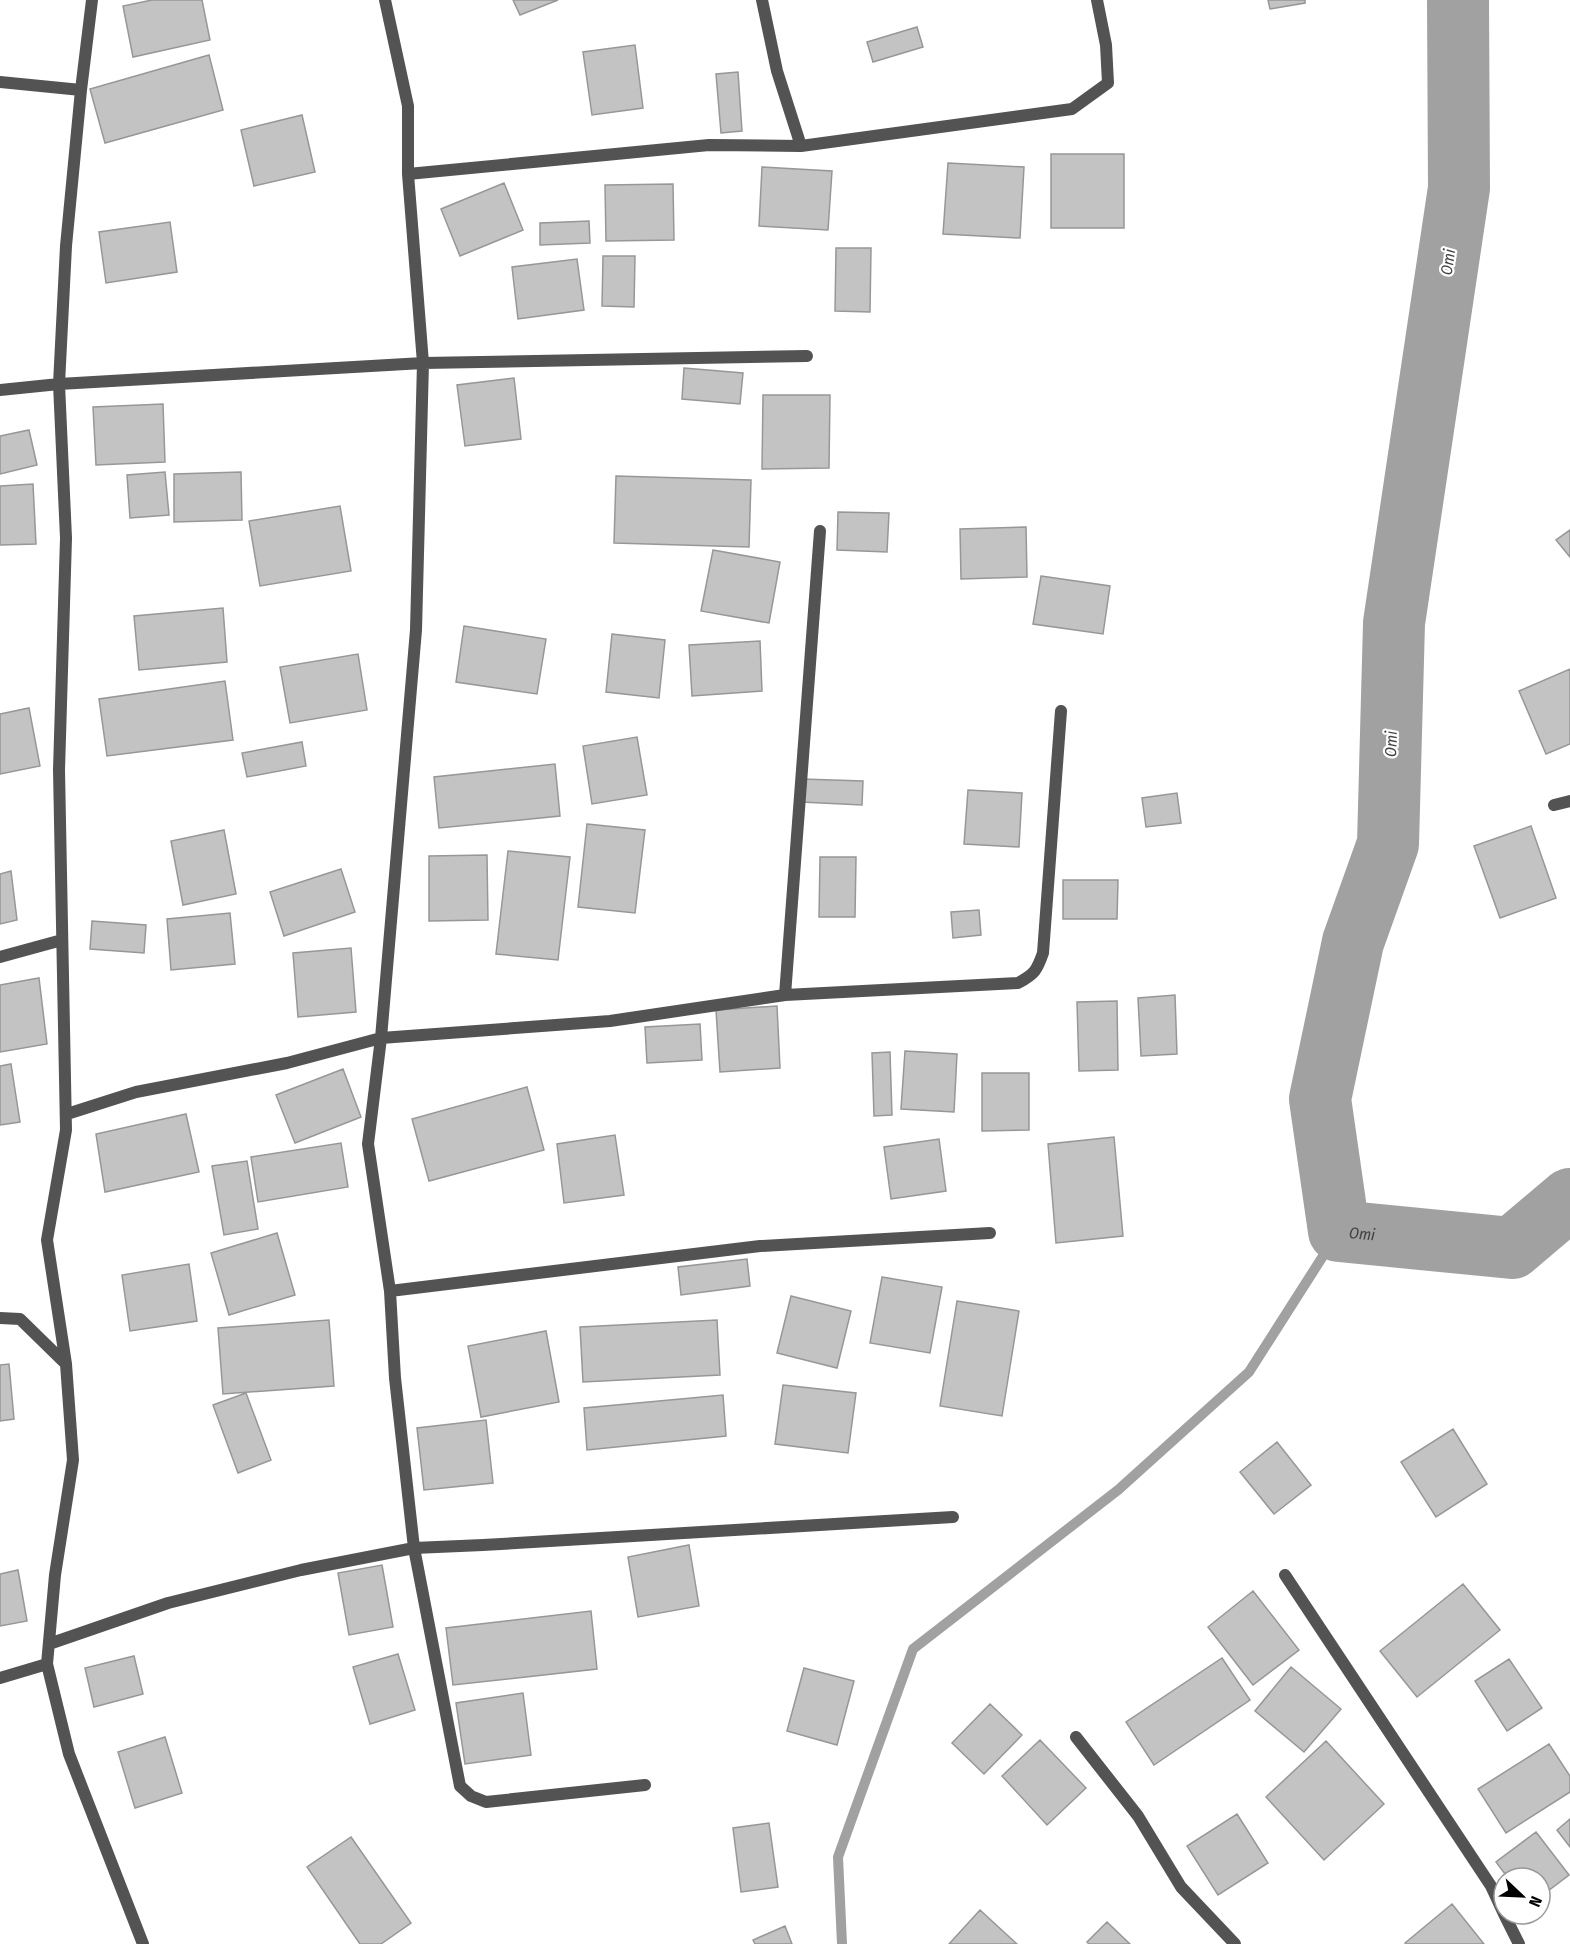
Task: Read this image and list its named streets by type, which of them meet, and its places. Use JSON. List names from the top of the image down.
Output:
{
  "water": ["Omi"],
  "north": "bottom right"
}
